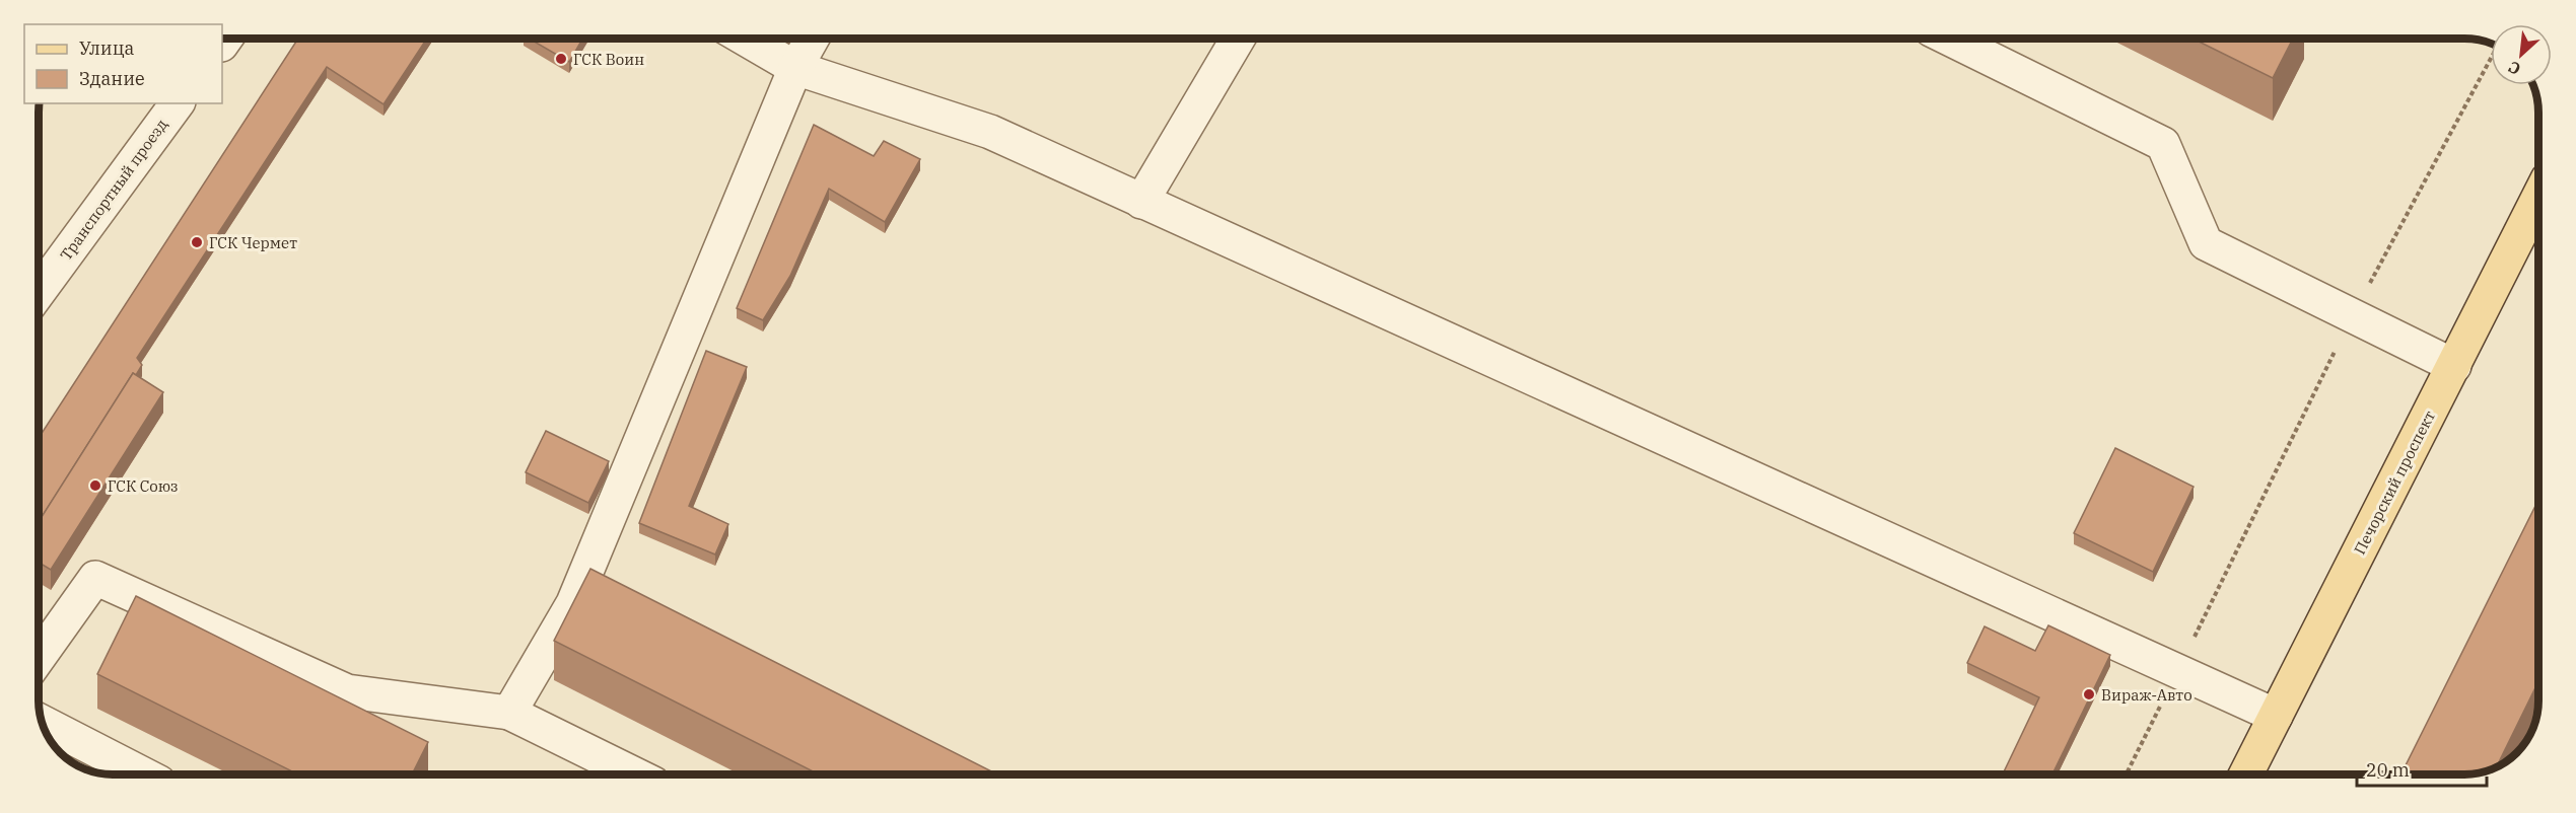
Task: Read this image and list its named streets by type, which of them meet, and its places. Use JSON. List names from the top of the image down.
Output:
{
  "streets": {
    "main road": ["Печорский проспект"],
    "street": ["Транспортный проезд"]
  },
  "places": [
    "ГСК Воин",
    "ГСК Чермет",
    "ГСК Союз",
    "Вираж-Авто"
  ],
  "legend": ["Улица", "Здание"],
  "scale_bar": "20 m",
  "north": "bottom left"
}
